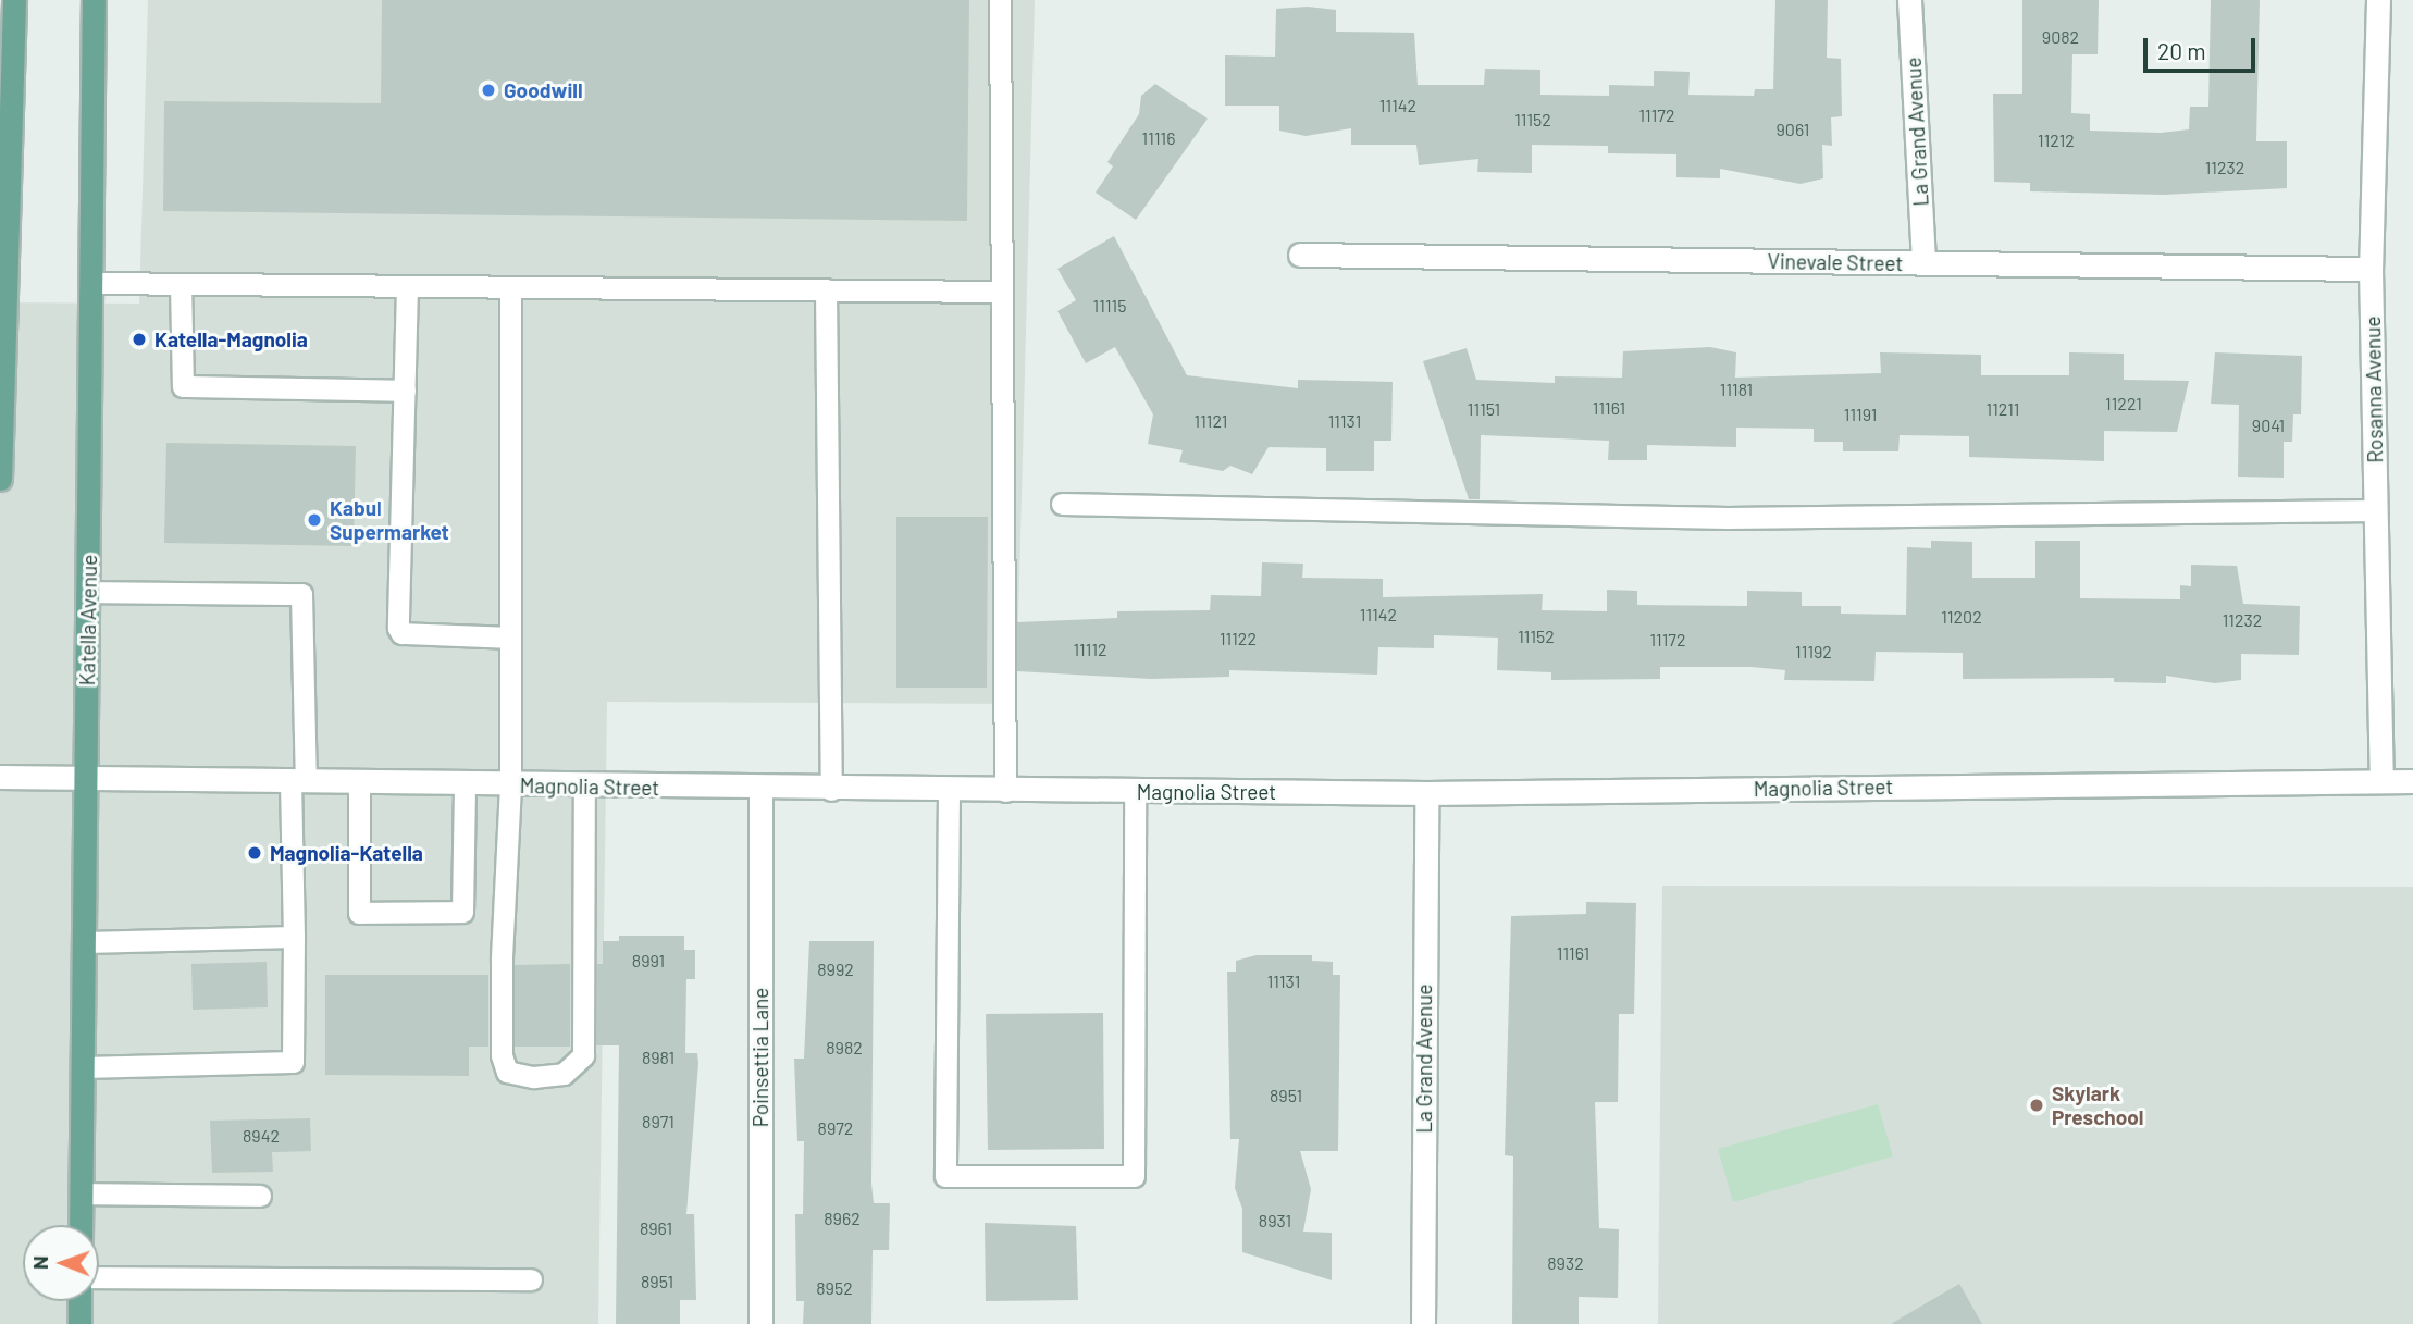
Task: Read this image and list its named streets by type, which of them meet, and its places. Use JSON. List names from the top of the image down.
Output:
{
  "streets": {
    "main road": ["Katella Avenue"],
    "street": [
      "La Grand Avenue",
      "Vinevale Street",
      "Rosanna Avenue",
      "Magnolia Street",
      "Poinsettia Lane"
    ]
  },
  "crossings": [
    ["La Grand Avenue", "Vinevale Street"],
    ["La Grand Avenue", "Magnolia Street"],
    ["Vinevale Street", "Rosanna Avenue"],
    ["Rosanna Avenue", "Magnolia Street"],
    ["Katella Avenue", "Magnolia Street"],
    ["Magnolia Street", "Poinsettia Lane"]
  ],
  "places": [
    "Goodwill",
    "Katella-Magnolia",
    "Kabul Supermarket",
    "Magnolia-Katella",
    "Skylark Preschool"
  ],
  "house_numbers": [
    "9082",
    "11142",
    "11172",
    "11152",
    "9061",
    "11116",
    "11212",
    "11232",
    "11115",
    "11181",
    "11221",
    "11161",
    "11151",
    "11211",
    "11191",
    "11121",
    "11131",
    "9041",
    "11142",
    "11202",
    "11232",
    "11152",
    "11122",
    "11172",
    "11112",
    "11192",
    "11161",
    "8991",
    "8992",
    "11131",
    "8982",
    "8981",
    "8951",
    "8971",
    "8972",
    "8942",
    "8962",
    "8931",
    "8961",
    "8932",
    "8951",
    "8952"
  ],
  "scale_bar": "20 m",
  "north": "left"
}
